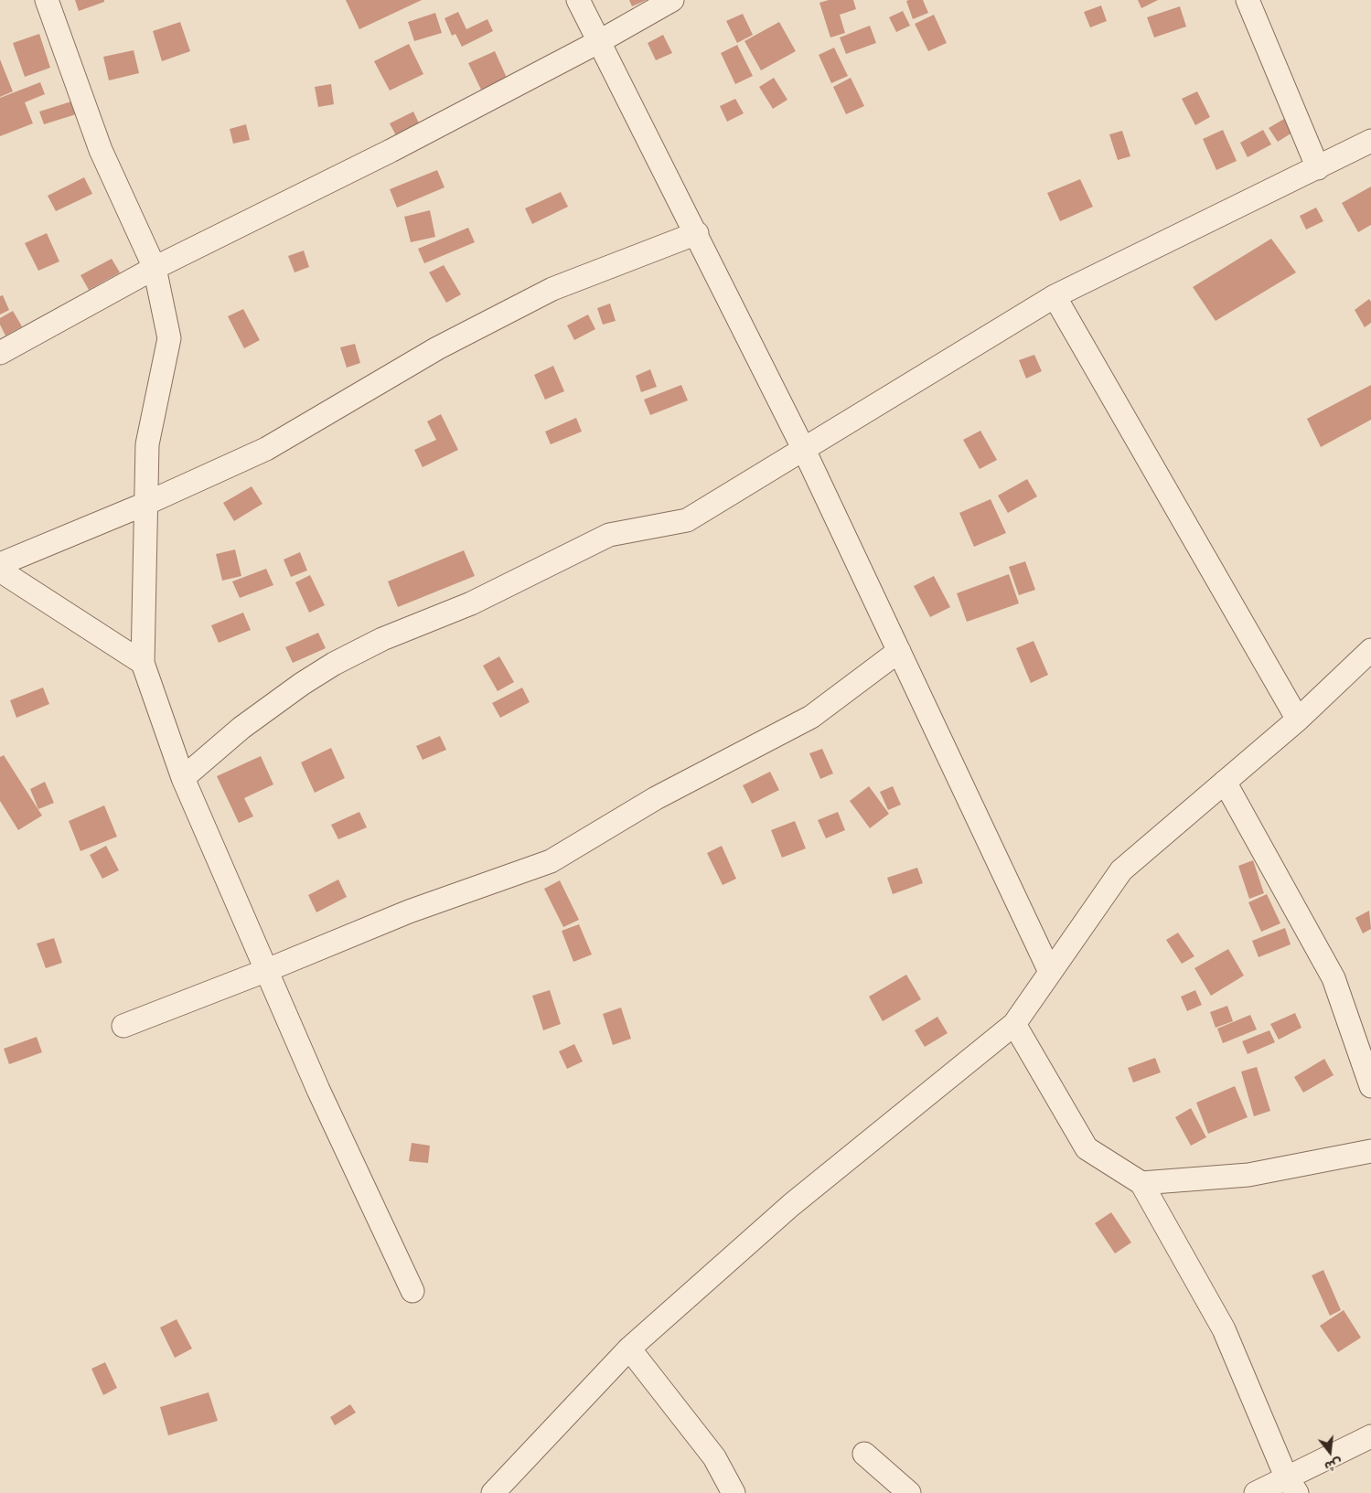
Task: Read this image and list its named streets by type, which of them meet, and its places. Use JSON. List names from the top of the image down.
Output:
{
  "north": "bottom"
}
